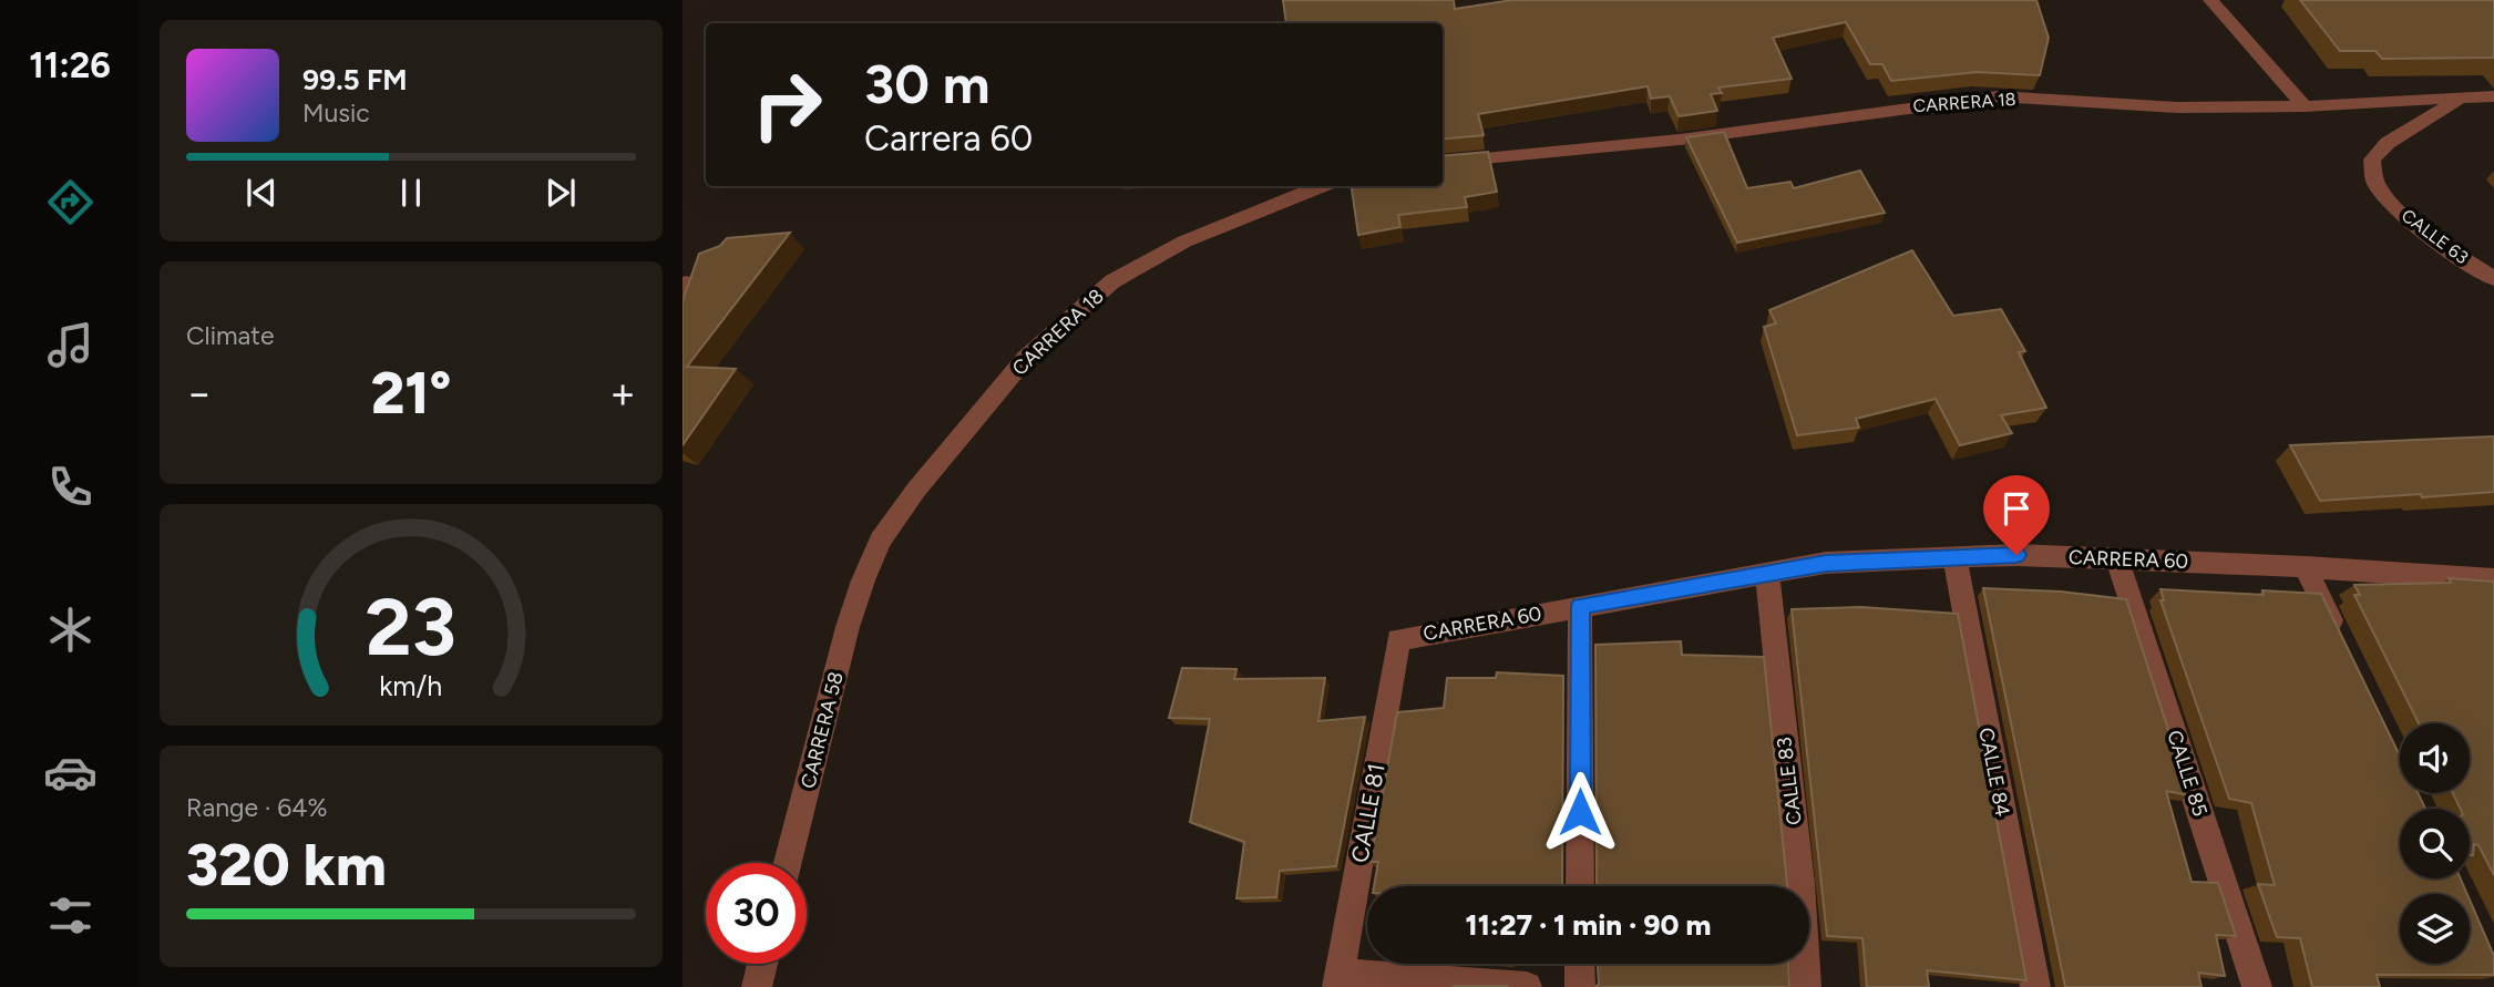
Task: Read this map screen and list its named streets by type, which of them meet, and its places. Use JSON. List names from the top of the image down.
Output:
{
  "streets": {
    "street": [
      "CARRERA 18",
      "CALLE 63",
      "CARRERA 60",
      "CARRERA 58",
      "CALLE 84",
      "CALLE 85",
      "CALLE 83",
      "CALLE 81"
    ]
  },
  "crossings": [
    ["CARRERA 18", "CALLE 63"],
    ["CARRERA 18", "CARRERA 58"],
    ["CARRERA 60", "CALLE 84"],
    ["CARRERA 60", "CALLE 85"],
    ["CARRERA 60", "CALLE 83"],
    ["CARRERA 60", "CALLE 81"]
  ],
  "page": {
    "tabs": "11:26",
    "turn": ["30 m", "Carrera 60"],
    "song": ["99.5 FM", "Music"],
    "tile": [
      "Climate",
      ["Range · 64%", "320 km"]
    ],
    "heat": ["−", "21°", "+"],
    "limit": "30",
    "trip": "11:27 · 1 min · 90 m",
    "gauge": ["23", "km/h"]
  }
}
